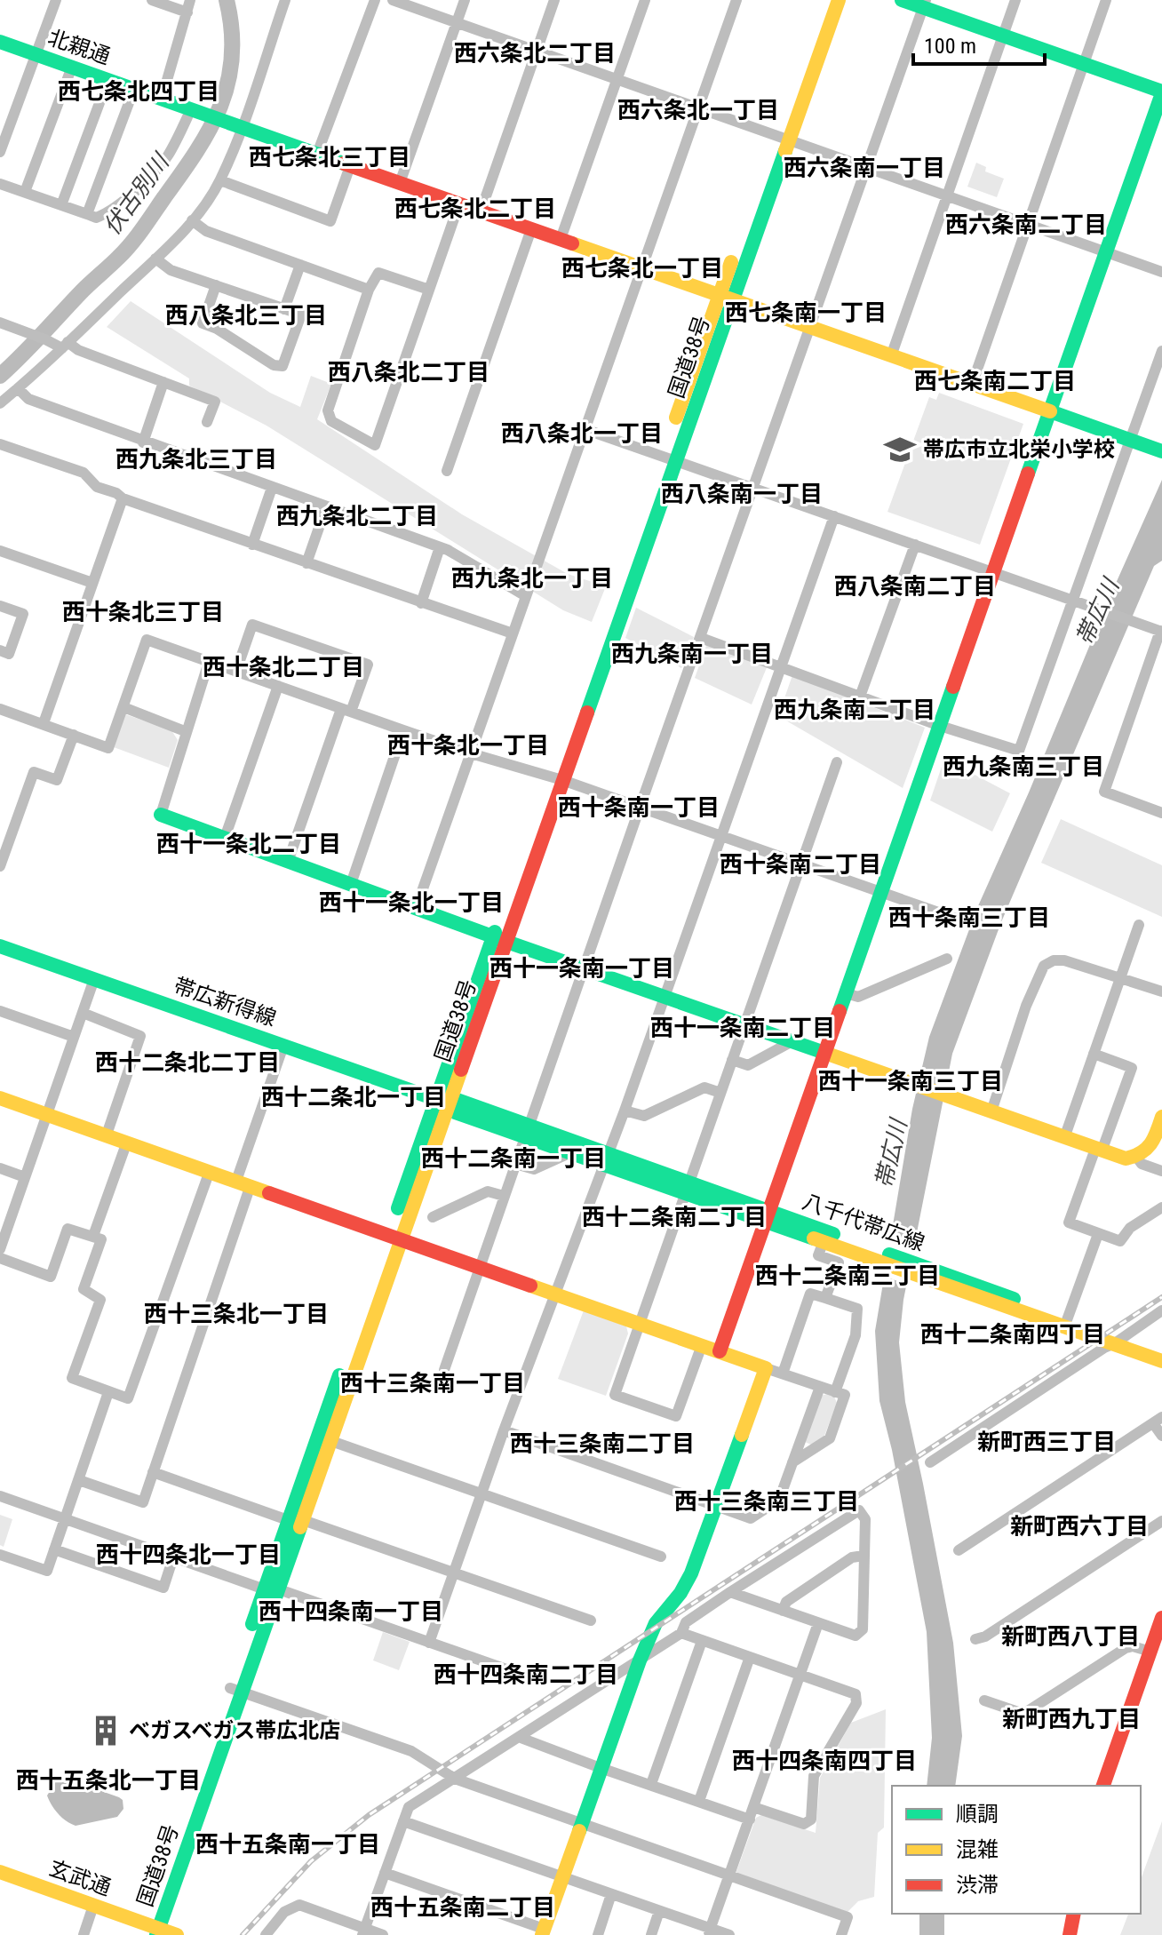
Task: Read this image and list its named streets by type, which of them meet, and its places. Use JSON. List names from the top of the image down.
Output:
{
  "streets": {
    "main road": [
      "北親通",
      "国道38号",
      "帯広新得線",
      "八千代帯広線",
      "玄武通"
    ]
  },
  "crossings": [
    ["北親通", "国道38号"],
    ["国道38号", "帯広新得線"],
    ["国道38号", "八千代帯広線"],
    ["国道38号", "玄武通"],
    ["帯広新得線", "八千代帯広線"]
  ],
  "districts": [
    "西六条北二丁目",
    "西七条北四丁目",
    "西六条北一丁目",
    "西七条北三丁目",
    "西六条南一丁目",
    "西七条北二丁目",
    "西六条南二丁目",
    "西七条北一丁目",
    "西七条南一丁目",
    "西八条北三丁目",
    "西八条北二丁目",
    "西七条南二丁目",
    "西八条北一丁目",
    "西九条北三丁目",
    "西八条南一丁目",
    "西九条北二丁目",
    "西九条北一丁目",
    "西八条南二丁目",
    "西十条北三丁目",
    "西九条南一丁目",
    "西十条北二丁目",
    "西九条南二丁目",
    "西十条北一丁目",
    "西九条南三丁目",
    "西十条南一丁目",
    "西十一条北二丁目",
    "西十条南二丁目",
    "西十一条北一丁目",
    "西十条南三丁目",
    "西十一条南一丁目",
    "西十一条南二丁目",
    "西十二条北二丁目",
    "西十一条南三丁目",
    "西十二条北一丁目",
    "西十二条南一丁目",
    "西十二条南二丁目",
    "西十二条南三丁目",
    "西十三条北一丁目",
    "西十二条南四丁目",
    "西十三条南一丁目",
    "新町西三丁目",
    "西十三条南二丁目",
    "西十三条南三丁目",
    "新町西六丁目",
    "西十四条北一丁目",
    "西十四条南一丁目",
    "新町西八丁目",
    "西十四条南二丁目",
    "新町西九丁目",
    "西十四条南四丁目",
    "西十五条北一丁目",
    "西十五条南一丁目",
    "西十五条南二丁目"
  ],
  "water": ["伏古別川", "帯広川"],
  "places": {
    "school or university": ["帯広市立北栄小学校"],
    "building": ["ベガスベガス帯広北店"]
  },
  "legend": ["順調", "混雑", "渋滞"],
  "scale_bar": "100 m"
}
